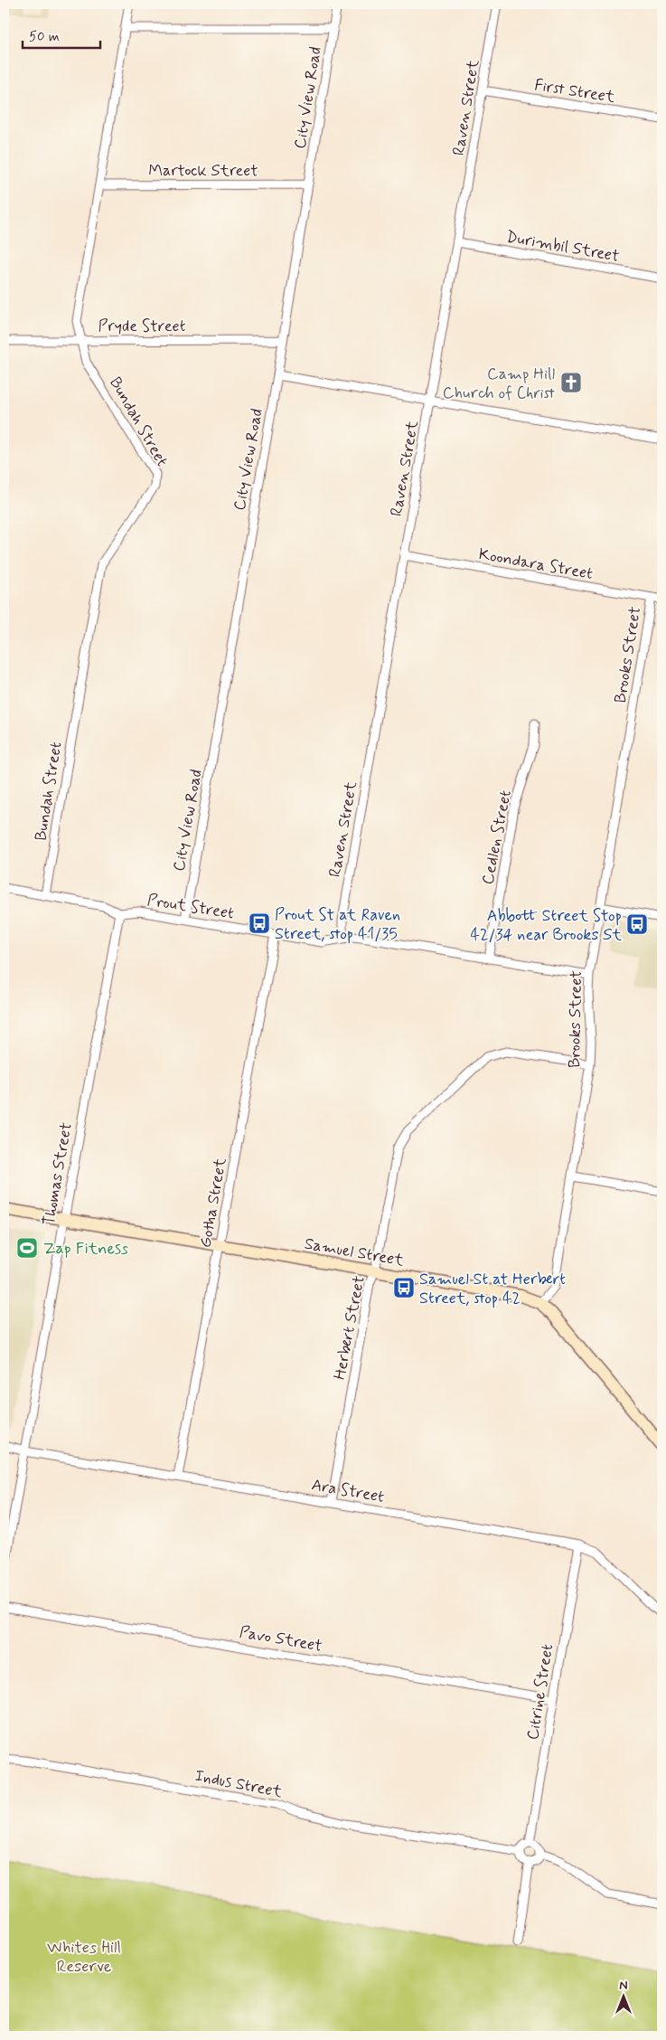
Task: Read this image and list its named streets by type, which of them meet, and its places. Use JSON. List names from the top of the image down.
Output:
{
  "streets": {
    "street": [
      "First Street",
      "City View Road",
      "Raven Street",
      "Martock Street",
      "Durimbil Street",
      "Pryde Street",
      "Bundah Street",
      "Koondara Street",
      "Brooks Street",
      "Cedlen Street",
      "Prout Street",
      "Thomas Street",
      "Gotha Street",
      "Samuel Street",
      "Herbert Street",
      "Ara Street",
      "Pavo Street",
      "Citrine Street",
      "Indus Street"
    ]
  },
  "crossings": [
    ["First Street", "Raven Street"],
    ["City View Road", "Martock Street"],
    ["City View Road", "Pryde Street"],
    ["City View Road", "Prout Street"],
    ["Raven Street", "Durimbil Street"],
    ["Raven Street", "Koondara Street"],
    ["Raven Street", "Prout Street"],
    ["Martock Street", "Bundah Street"],
    ["Pryde Street", "Bundah Street"],
    ["Bundah Street", "Prout Street"],
    ["Koondara Street", "Brooks Street"],
    ["Brooks Street", "Prout Street"],
    ["Brooks Street", "Samuel Street"],
    ["Brooks Street", "Herbert Street"],
    ["Cedlen Street", "Prout Street"],
    ["Prout Street", "Thomas Street"],
    ["Prout Street", "Gotha Street"],
    ["Thomas Street", "Samuel Street"],
    ["Thomas Street", "Ara Street"],
    ["Gotha Street", "Samuel Street"],
    ["Gotha Street", "Ara Street"],
    ["Samuel Street", "Herbert Street"],
    ["Herbert Street", "Ara Street"],
    ["Ara Street", "Citrine Street"],
    ["Pavo Street", "Citrine Street"],
    ["Citrine Street", "Indus Street"]
  ],
  "parks": ["Whites Hill Reserve"],
  "places": {
    "church": ["Camp Hill Church of Christ"],
    "bus stop": ["Prout St at Raven Street, stop 41/35", "Abbott Street Stop 42/34 near Brooks St", "Samuel St at Herbert Street, stop 42"],
    "sports": ["Zap Fitness"]
  },
  "scale_bar": "50 m",
  "north": "top"
}
